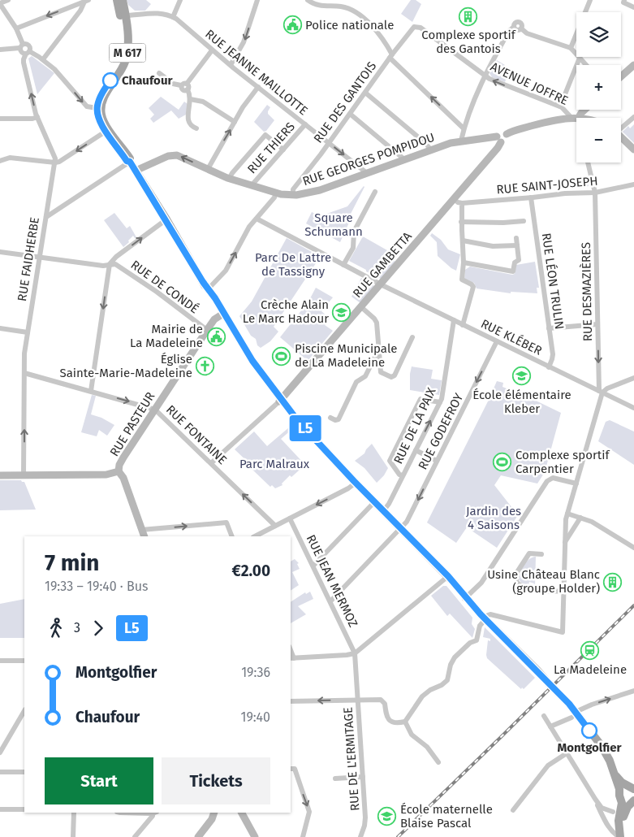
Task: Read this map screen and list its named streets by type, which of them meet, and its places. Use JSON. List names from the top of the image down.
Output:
{
  "streets": {
    "main road": ["M 617"],
    "street": [
      "RUE JEANNE MAILLOTTE",
      "AVENUE JOFFRE",
      "RUE DES GANTOIS",
      "RUE THIERS",
      "RUE GEORGES POMPIDOU",
      "RUE SAINT-JOSEPH",
      "RUE FAIDHERBE",
      "RUE GAMBETTA",
      "RUE LÉON TRULIN",
      "RUE DE CONDÉ",
      "RUE DESMAZIÈRES",
      "RUE KLÉBER",
      "RUE PASTEUR",
      "RUE DE LA PAIX",
      "RUE GODEFROY",
      "RUE FONTAINE",
      "RUE JEAN MERMOZ",
      "RUE DE L'ERMITAGE"
    ]
  },
  "crossings": [
    ["M 617", "RUE JEANNE MAILLOTTE"],
    ["RUE JEANNE MAILLOTTE", "RUE DES GANTOIS"],
    ["RUE JEANNE MAILLOTTE", "RUE THIERS"],
    ["RUE JEANNE MAILLOTTE", "RUE GEORGES POMPIDOU"],
    ["AVENUE JOFFRE", "RUE DES GANTOIS"],
    ["AVENUE JOFFRE", "RUE GEORGES POMPIDOU"],
    ["RUE DES GANTOIS", "RUE GEORGES POMPIDOU"],
    ["RUE THIERS", "RUE GEORGES POMPIDOU"],
    ["RUE GEORGES POMPIDOU", "RUE GAMBETTA"],
    ["RUE SAINT-JOSEPH", "RUE LÉON TRULIN"],
    ["RUE SAINT-JOSEPH", "RUE DESMAZIÈRES"],
    ["RUE GAMBETTA", "RUE KLÉBER"],
    ["RUE LÉON TRULIN", "RUE KLÉBER"],
    ["RUE DE CONDÉ", "RUE PASTEUR"],
    ["RUE DESMAZIÈRES", "RUE KLÉBER"],
    ["RUE KLÉBER", "RUE DE LA PAIX"],
    ["RUE KLÉBER", "RUE GODEFROY"],
    ["RUE PASTEUR", "RUE FONTAINE"],
    ["RUE GODEFROY", "RUE JEAN MERMOZ"],
    ["RUE JEAN MERMOZ", "RUE DE L'ERMITAGE"]
  ],
  "one_way": [
    "AVENUE JOFFRE",
    "RUE FAIDHERBE",
    "RUE GODEFROY",
    "RUE FONTAINE"
  ],
  "parks": [
    "Square Schumann",
    "Parc De Lattre de Tassigny",
    "Parc Malraux",
    "Jardin des 4 Saisons"
  ],
  "places": {
    "building": ["Complexe sportif des Gantois", "Usine Château Blanc (groupe Holder)"],
    "public building": ["Police nationale", "Mairie de La Madeleine"],
    "other": ["Chaufour", "Montgolfier"],
    "school or university": ["Crèche Alain Le Marc Hadour", "École élémentaire Kleber", "École maternelle Blaise Pascal"],
    "sports": ["Piscine Municipale de La Madeleine", "Complexe sportif Carpentier"],
    "church": ["Église Sainte-Marie-Madeleine"],
    "station": ["La Madeleine"]
  },
  "lines": ["bus line L5"],
  "page": {
    "on_map": "L5",
    "map_buttons": ["+", "−"],
    "heading": ["7 min", "19:33 – 19:40 · Bus", "€2.00"],
    "legs": ["3", "L5"],
    "list": [
      {
        "name": "Montgolfier",
        "value": "19:36"
      },
      {
        "name": "Chaufour",
        "value": "19:40"
      }
    ],
    "buttons": ["Start", "Tickets"]
  }
}
